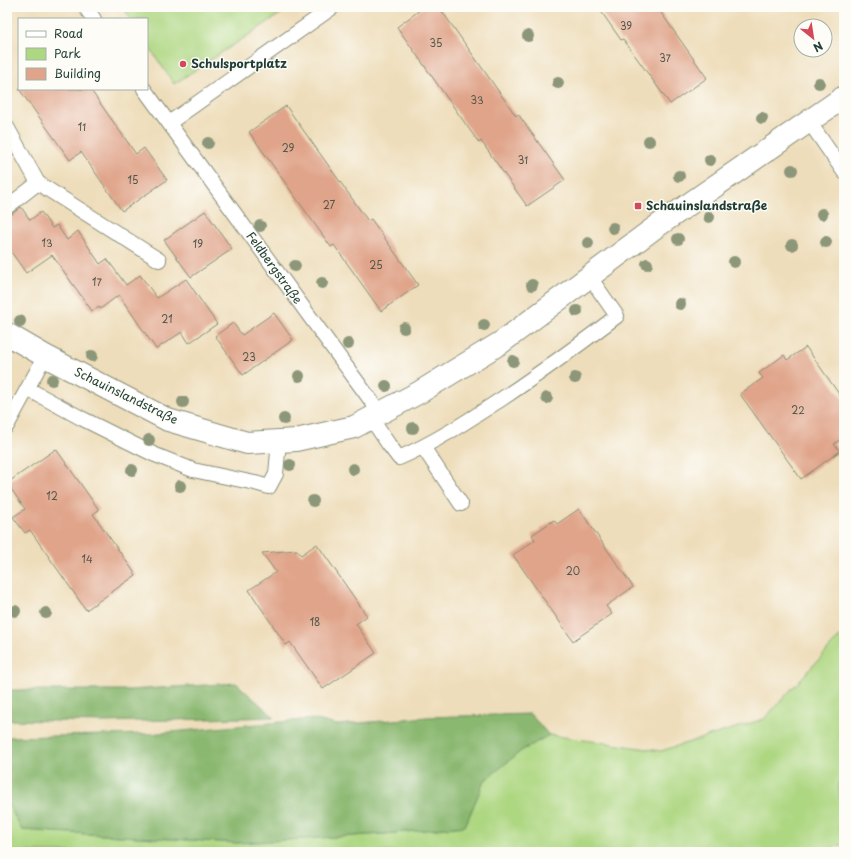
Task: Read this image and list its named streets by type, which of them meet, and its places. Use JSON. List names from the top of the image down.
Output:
{
  "streets": {
    "street": ["Schauinslandstraße"],
    "lane": ["Feldbergstraße"]
  },
  "crossings": [
    ["Feldbergstraße", "Schauinslandstraße"]
  ],
  "places": {
    "other": ["Schulsportplatz"],
    "transit": ["Schauinslandstraße"]
  },
  "house_numbers": [
    "39",
    "35",
    "37",
    "33",
    "11",
    "29",
    "31",
    "15",
    "27",
    "13",
    "19",
    "25",
    "17",
    "21",
    "23",
    "22",
    "12",
    "14",
    "20",
    "18"
  ],
  "legend": ["Road", "Park", "Building"],
  "north": "bottom right"
}
